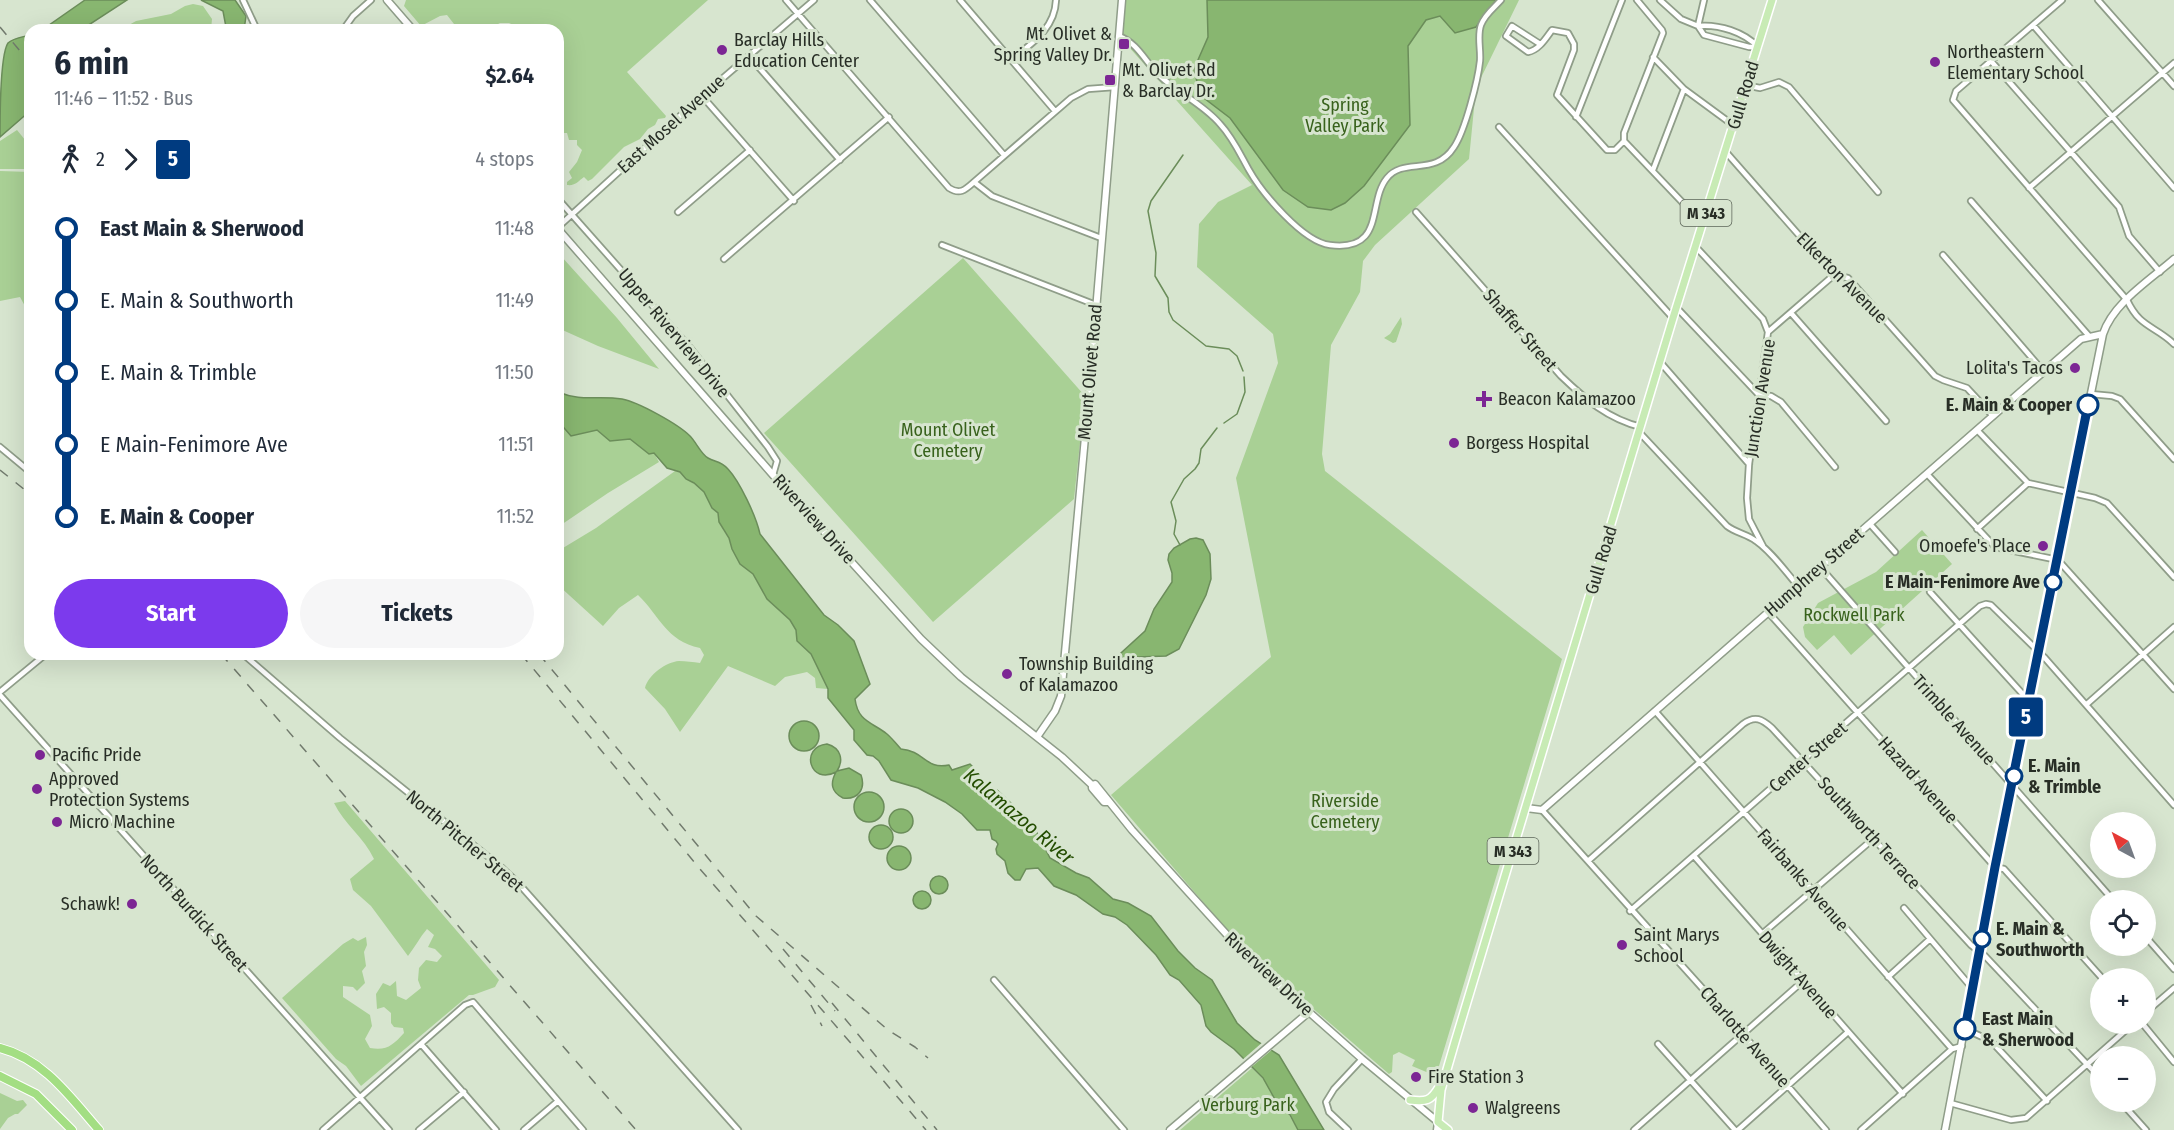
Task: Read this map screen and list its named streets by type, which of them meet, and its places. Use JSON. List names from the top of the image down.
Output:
{
  "streets": {
    "main road": ["Gull Road", "M 343", "Riverview Drive"],
    "street": [
      "East Mosel Avenue",
      "Elkerton Avenue",
      "Shaffer Street",
      "Upper Riverview Drive",
      "Mount Olivet Road",
      "Junction Avenue",
      "Humphrey Street",
      "Trimble Avenue",
      "Center Street",
      "Hazard Avenue",
      "Southworth Terrace",
      "North Pitcher Street",
      "Fairbanks Avenue",
      "North Burdick Street",
      "Dwight Avenue",
      "Charlotte Avenue"
    ]
  },
  "crossings": [
    ["Gull Road", "Elkerton Avenue"],
    ["Gull Road", "Shaffer Street"],
    ["Gull Road", "Riverview Drive"],
    ["East Mosel Avenue", "Upper Riverview Drive"],
    ["Elkerton Avenue", "Junction Avenue"],
    ["Elkerton Avenue", "Humphrey Street"],
    ["Upper Riverview Drive", "Riverview Drive"],
    ["Mount Olivet Road", "Riverview Drive"],
    ["Humphrey Street", "Trimble Avenue"],
    ["Humphrey Street", "Hazard Avenue"],
    ["Humphrey Street", "Fairbanks Avenue"],
    ["Humphrey Street", "Charlotte Avenue"],
    ["Trimble Avenue", "Center Street"],
    ["Center Street", "Hazard Avenue"],
    ["Center Street", "Southworth Terrace"],
    ["Center Street", "Fairbanks Avenue"],
    ["Center Street", "Dwight Avenue"],
    ["Center Street", "Charlotte Avenue"],
    ["Southworth Terrace", "Fairbanks Avenue"]
  ],
  "water": ["Kalamazoo River"],
  "parks": [
    "Spring Valley Park",
    "Mount Olivet Cemetery",
    "Rockwell Park",
    "Riverside Cemetery",
    "Verburg Park"
  ],
  "places": {
    "transit": ["Mt. Olivet & Spring Valley Dr.", "Mt. Olivet Rd & Barclay Dr."],
    "other": [
      "Barclay Hills Education Center",
      "Northeastern Elementary School",
      "Lolita's Tacos",
      "E. Main & Cooper",
      "Borgess Hospital",
      "Omoefe's Place",
      "E Main-Fenimore Ave",
      "Township Building of Kalamazoo",
      "Pacific Pride",
      "E. Main & Trimble",
      "Approved Protection Systems",
      "Micro Machine",
      "Schawk!",
      "E. Main & Southworth",
      "Saint Marys School",
      "East Main & Sherwood",
      "Fire Station 3",
      "Walgreens"
    ],
    "health": ["Beacon Kalamazoo"]
  },
  "lines": ["bus line 5"],
  "north": "top left",
  "page": {
    "on_map": "5",
    "heading": ["6 min", "11:46 – 11:52 · Bus", "$2.64"],
    "legs": ["2", "5", "4 stops"],
    "list": [
      {
        "name": "East Main & Sherwood",
        "value": "11:48"
      },
      {
        "name": "E. Main & Southworth",
        "value": "11:49"
      },
      {
        "name": "E. Main & Trimble",
        "value": "11:50"
      },
      {
        "name": "E Main-Fenimore Ave",
        "value": "11:51"
      },
      {
        "name": "E. Main & Cooper",
        "value": "11:52"
      }
    ],
    "buttons": ["Start", "Tickets"],
    "map_buttons": ["+", "−"]
  }
}
